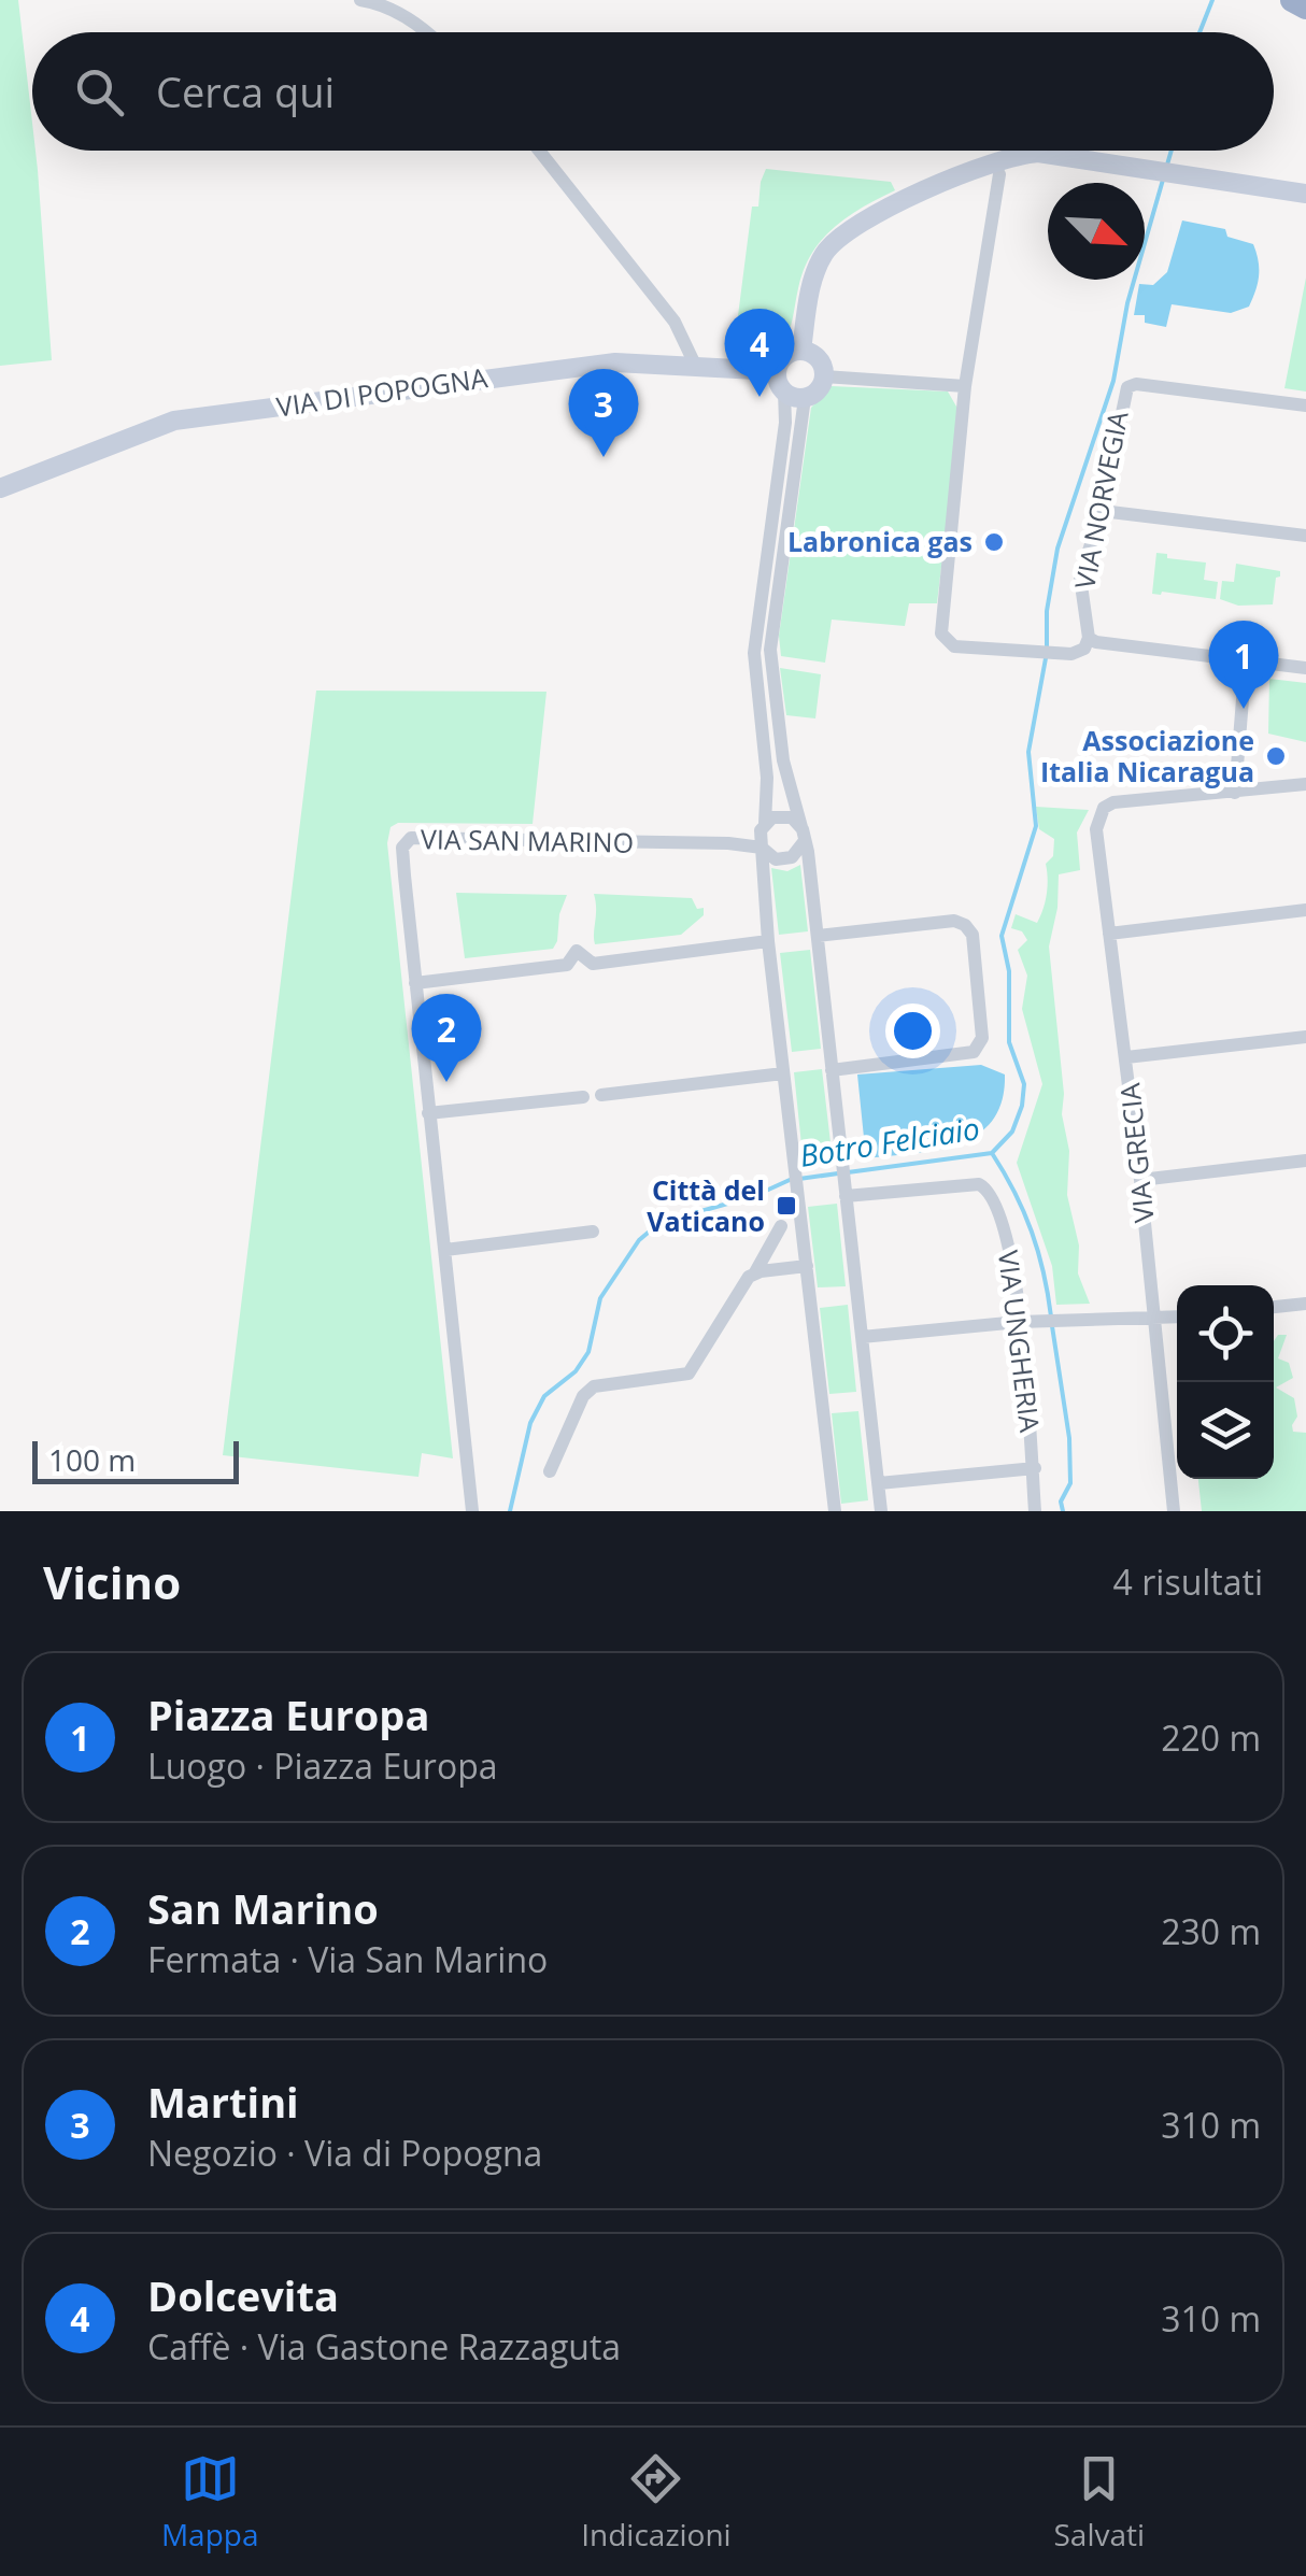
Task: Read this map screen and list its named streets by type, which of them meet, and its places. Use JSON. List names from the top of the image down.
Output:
{
  "streets": {
    "main road": ["VIA DI POPOGNA"],
    "street": [
      "VIA NORVEGIA",
      "VIA SAN MARINO",
      "VIA GRECIA",
      "VIA UNGHERIA"
    ]
  },
  "water": ["Botro Felciaio"],
  "places": {
    "other": ["Labronica gas", "Associazione Italia Nicaragua"],
    "transit": ["Città del Vaticano"]
  },
  "scale_bar": "100 m",
  "north": "bottom right",
  "page": {
    "search": "Cerca qui",
    "pins": [
      "4",
      "3",
      "1",
      "2"
    ],
    "scale": "100 m",
    "heading": ["Vicino", "4 risultati"],
    "list": [
      {
        "mark": "1",
        "name": "Piazza Europa",
        "note": "Luogo · Piazza Europa",
        "value": "220 m"
      },
      {
        "mark": "2",
        "name": "San Marino",
        "note": "Fermata · Via San Marino",
        "value": "230 m"
      },
      {
        "mark": "3",
        "name": "Martini",
        "note": "Negozio · Via di Popogna",
        "value": "310 m"
      },
      {
        "mark": "4",
        "name": "Dolcevita",
        "note": "Caffè · Via Gastone Razzaguta",
        "value": "310 m"
      }
    ],
    "nav": ["Mappa", "Indicazioni", "Salvati"]
  }
}
